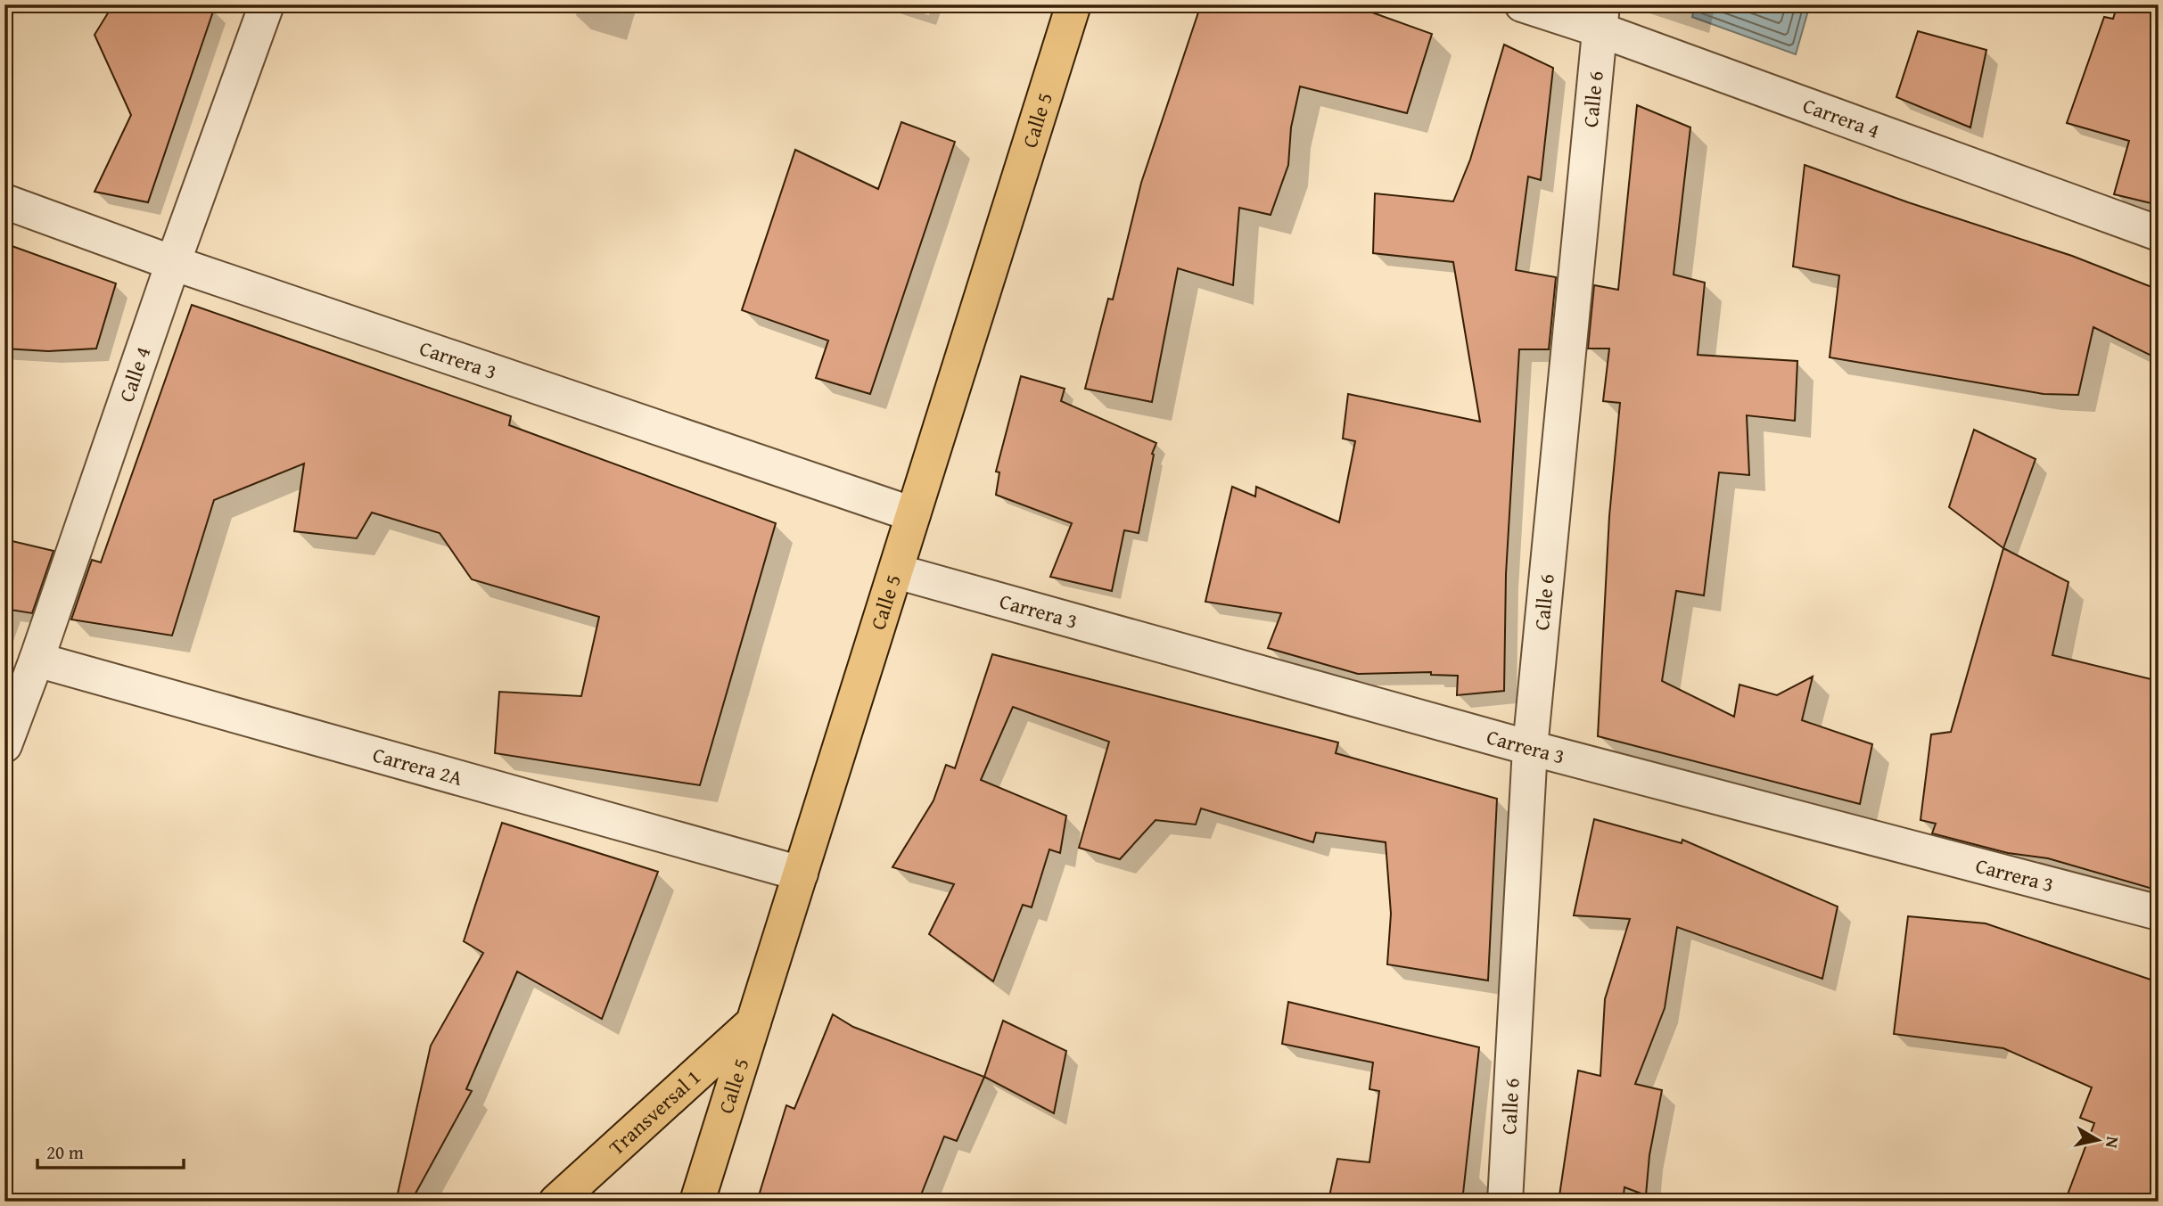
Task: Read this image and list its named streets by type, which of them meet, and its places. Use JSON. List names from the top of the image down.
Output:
{
  "streets": {
    "main road": ["Calle 5", "Transversal 1"],
    "street": [
      "Calle 6",
      "Carrera 4",
      "Carrera 3",
      "Calle 4",
      "Carrera 2A"
    ]
  },
  "crossings": [
    ["Calle 6", "Carrera 4"],
    ["Calle 6", "Carrera 3"],
    ["Calle 5", "Carrera 3"],
    ["Calle 5", "Carrera 2A"],
    ["Calle 5", "Transversal 1"],
    ["Carrera 3", "Calle 4"],
    ["Calle 4", "Carrera 2A"]
  ],
  "scale_bar": "20 m",
  "north": "right"
}
